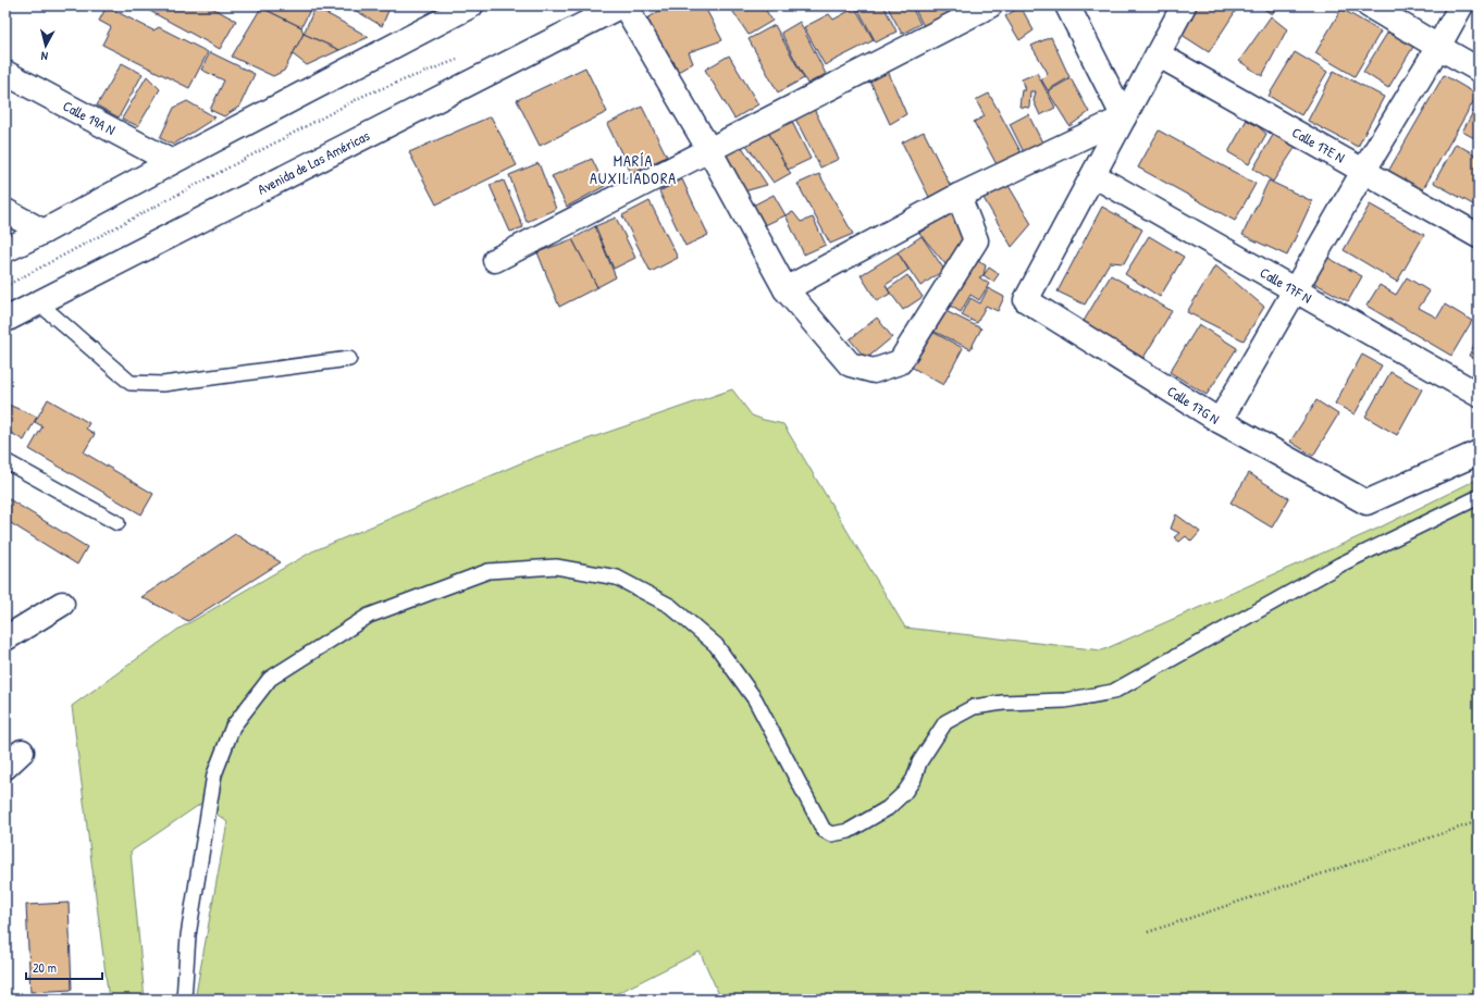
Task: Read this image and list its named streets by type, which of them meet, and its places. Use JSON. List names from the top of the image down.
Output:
{
  "streets": {
    "street": [
      "Calle 19A N",
      "Calle 17E N",
      "Avenida de Las Américas",
      "Calle 17F N",
      "Calle 17G N"
    ]
  },
  "crossings": [
    ["Calle 17F N", "Calle 17G N"]
  ],
  "districts": ["MARÍA AUXILIADORA"],
  "scale_bar": "20 m",
  "north": "bottom"
}
